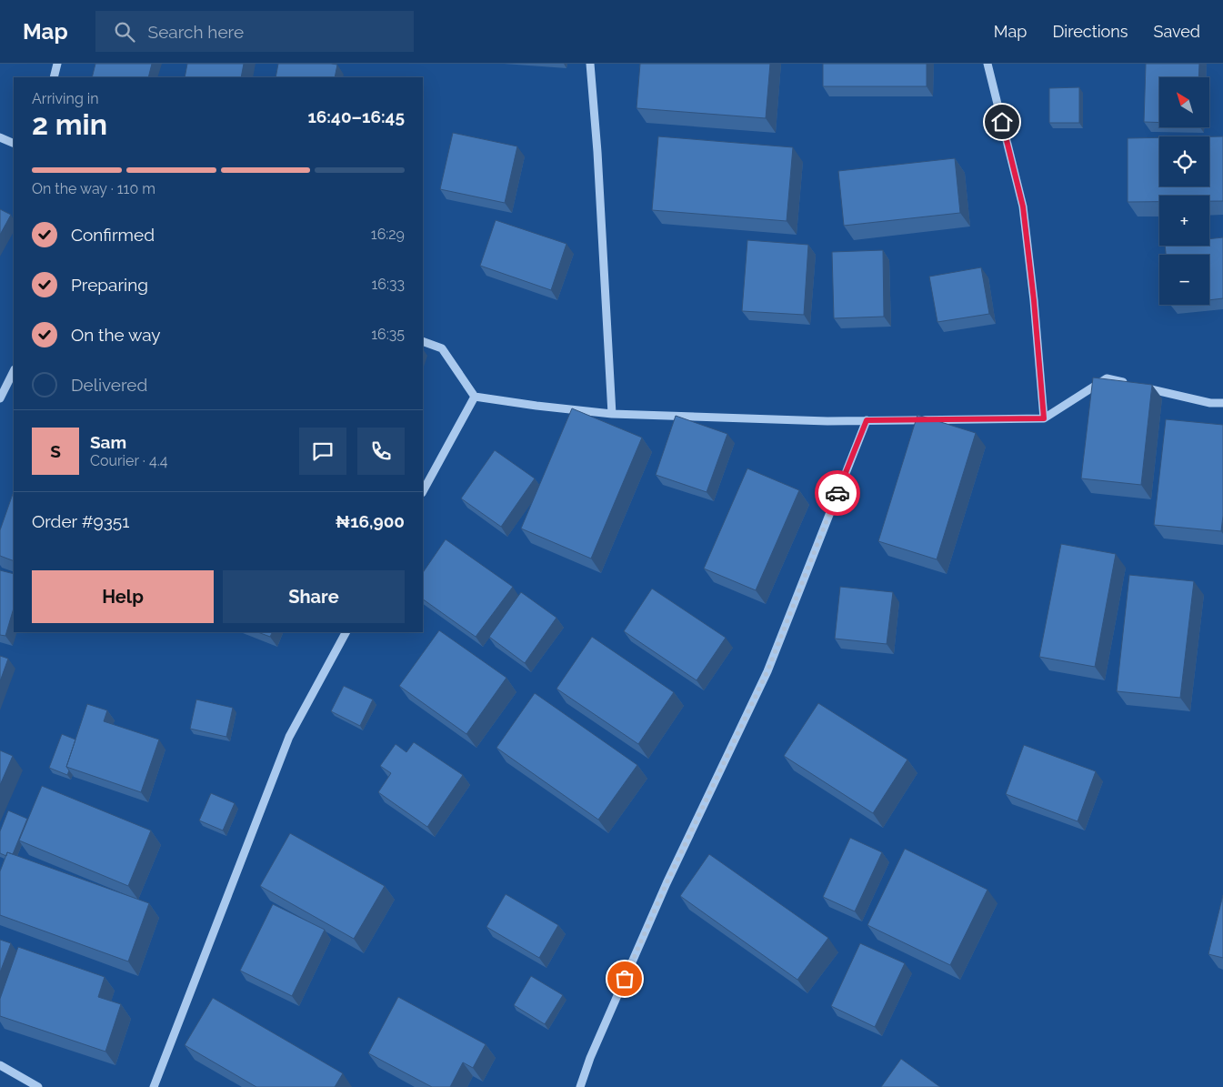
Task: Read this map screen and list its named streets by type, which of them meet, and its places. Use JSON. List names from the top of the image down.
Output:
{
  "north": "top left",
  "page": {
    "header": "Map",
    "search": "Search here",
    "nav": ["Map", "Directions", "Saved"],
    "map_buttons": ["+", "−"],
    "heading": ["2 min", "Arriving in", "16:40–16:45"],
    "panel": [
      "Sam",
      "Courier · 4.4",
      "Order #9351",
      "₦16,900"
    ],
    "bar": "On the way · 110 m",
    "list": [
      ["Confirmed", "16:29"],
      ["Preparing", "16:33"],
      ["On the way", "16:35"],
      "Delivered"
    ],
    "round": "S",
    "buttons": ["Help", "Share"]
  }
}
